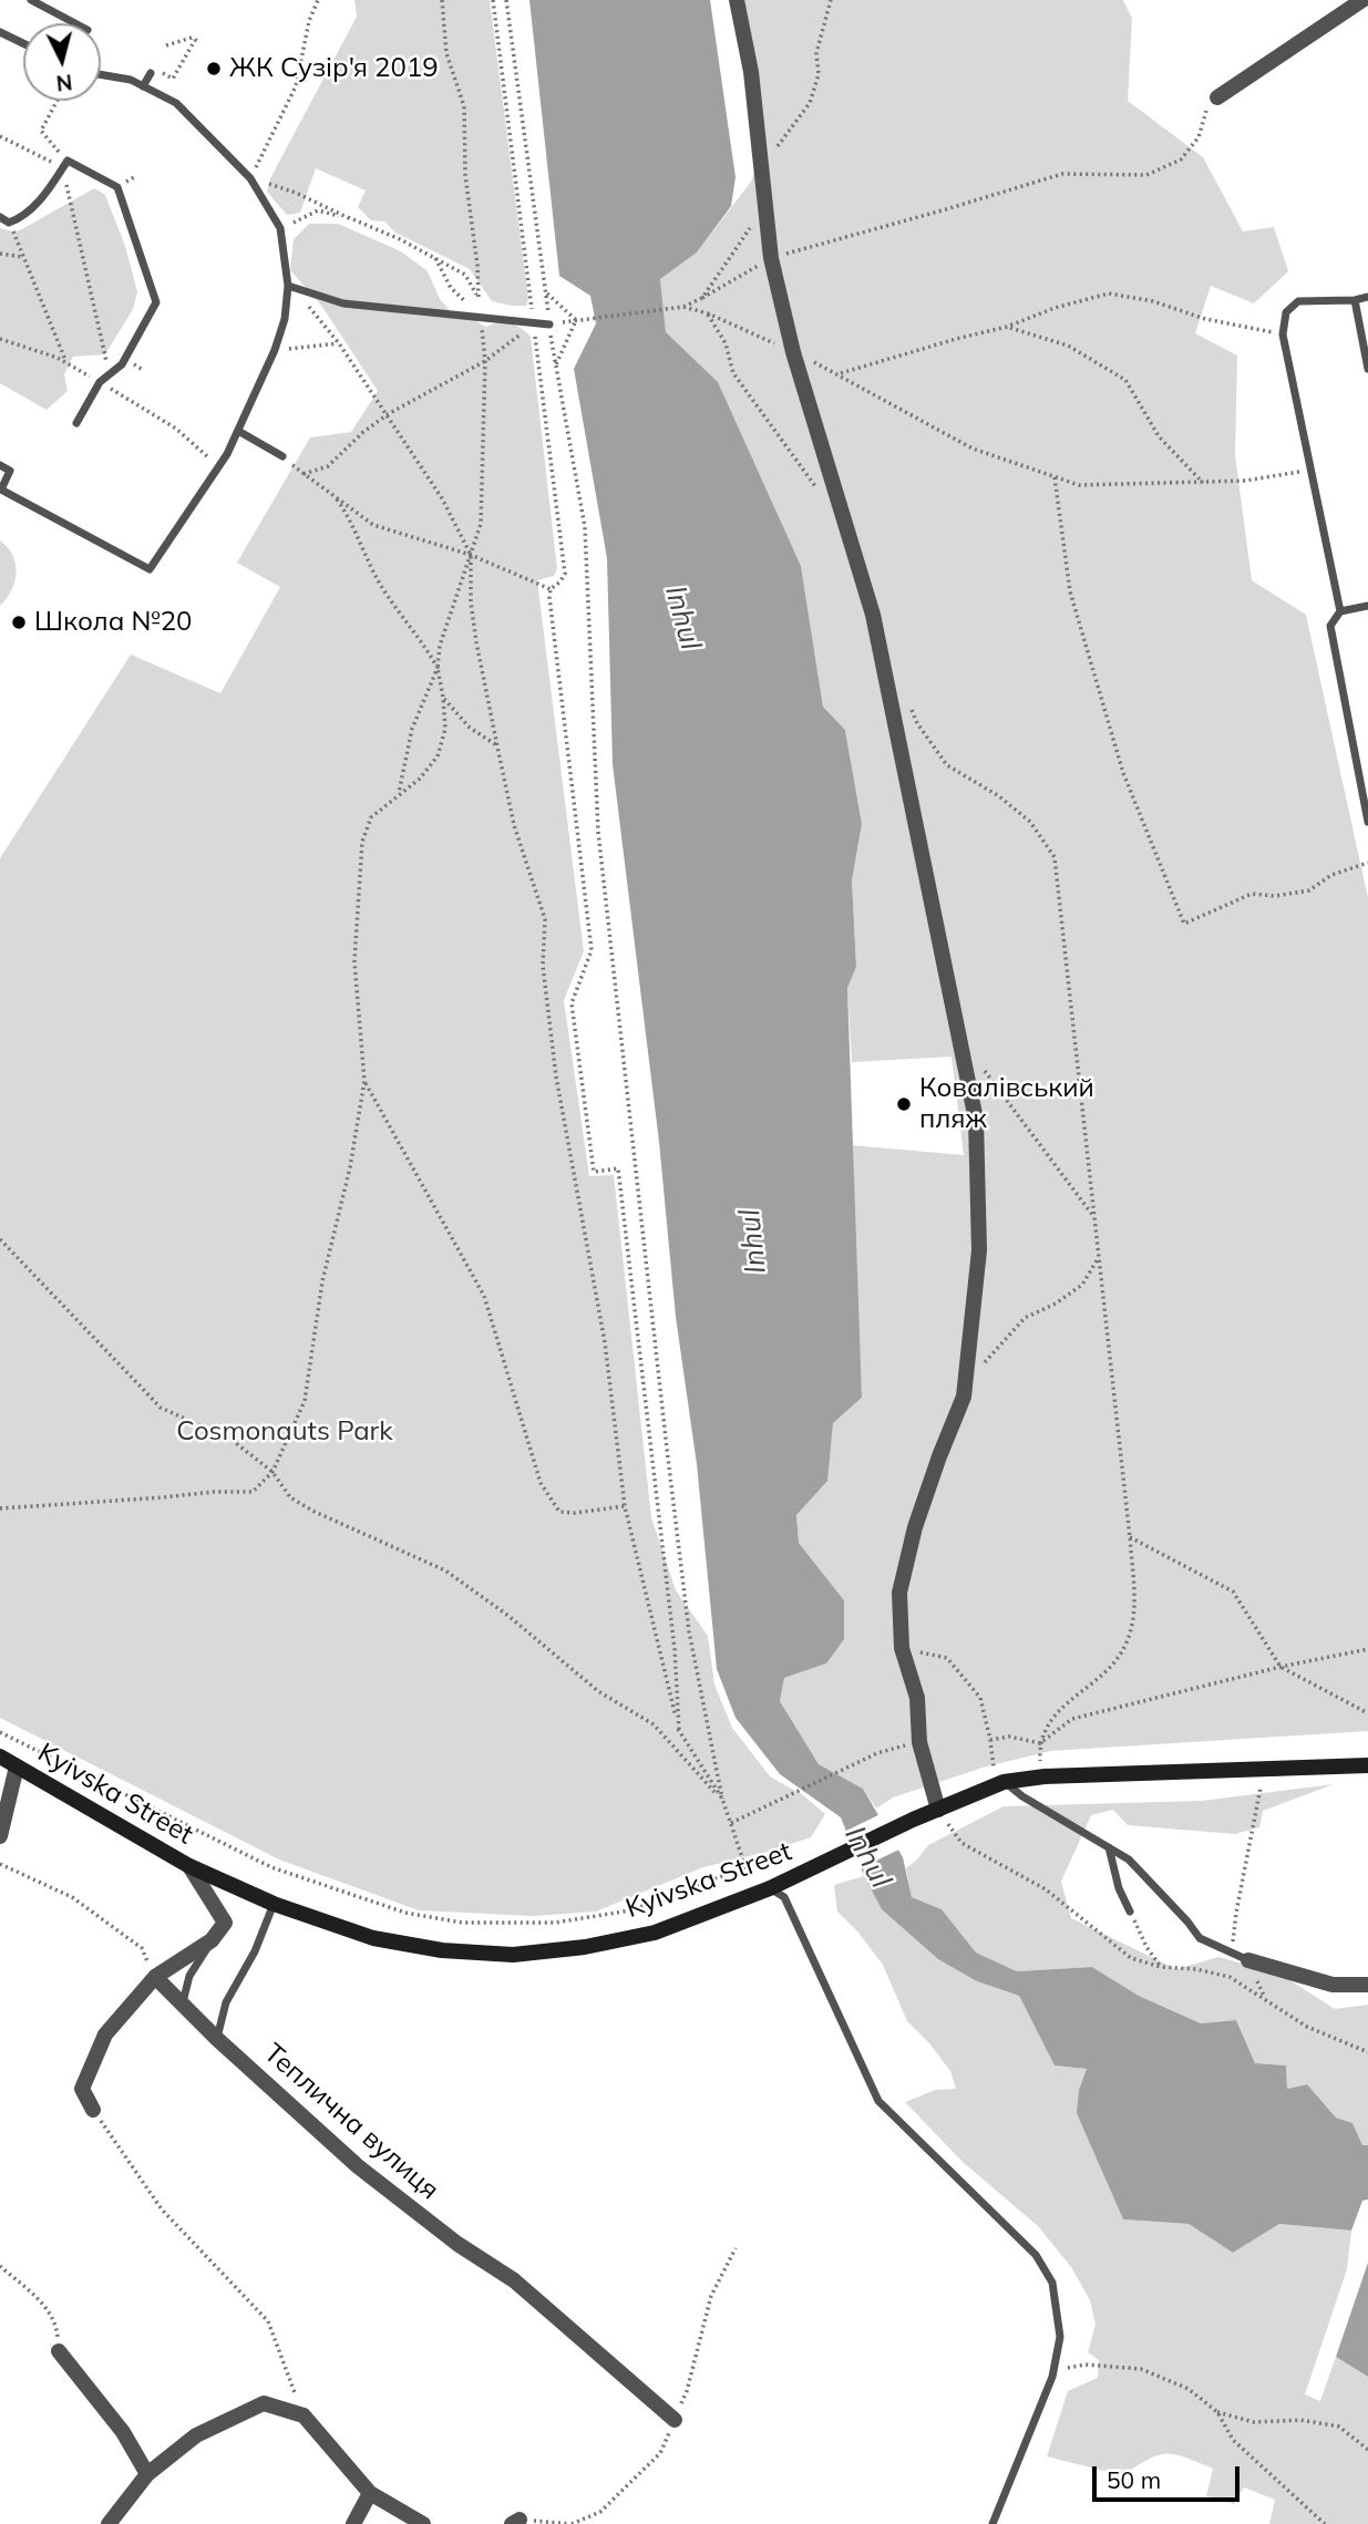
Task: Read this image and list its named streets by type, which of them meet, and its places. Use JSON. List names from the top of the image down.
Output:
{
  "streets": {
    "street": ["Kyivska Street", "Теплична вулиця"]
  },
  "water": ["Inhul"],
  "parks": ["Cosmonauts Park"],
  "places": ["ЖК Сузір'я 2019", "Школа №20", "Ковалівський пляж"],
  "scale_bar": "50 m",
  "north": "bottom"
}
